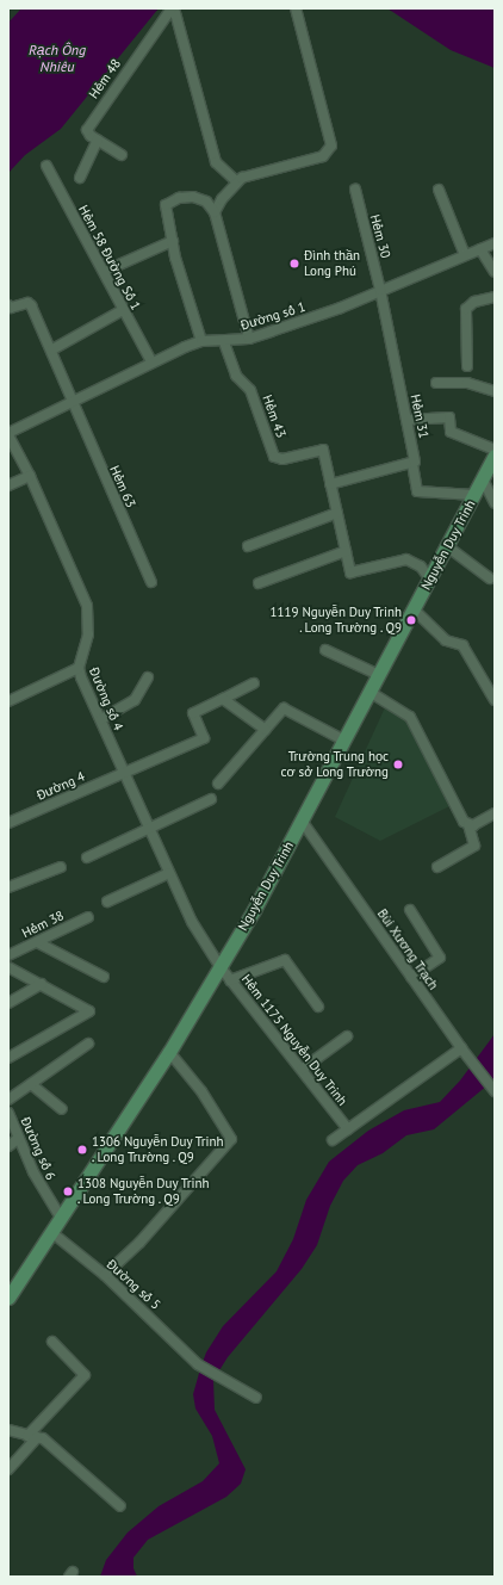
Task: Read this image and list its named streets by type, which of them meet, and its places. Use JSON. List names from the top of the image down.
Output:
{
  "streets": {
    "main road": ["Nguyễn Duy Trinh"],
    "street": [
      "Hẻm 48",
      "Hẻm 30",
      "Hẻm 58 Đường Số 1",
      "Đường số 1",
      "Hẻm 43",
      "Hẻm 31",
      "Hẻm 63",
      "Đường số 4",
      "Đường 4",
      "Hẻm 38",
      "Bùi Xương Trạch",
      "Hẻm 1175 Nguyễn Duy Trinh",
      "Đường số 6",
      "Đường số 5"
    ]
  },
  "crossings": [
    ["Hẻm 30", "Đường số 1"],
    ["Hẻm 30", "Hẻm 31"],
    ["Hẻm 58 Đường Số 1", "Đường số 1"],
    ["Đường số 1", "Hẻm 43"],
    ["Đường số 1", "Hẻm 31"],
    ["Đường số 1", "Hẻm 63"],
    ["Đường số 1", "Đường số 4"],
    ["Hẻm 31", "Nguyễn Duy Trinh"],
    ["Nguyễn Duy Trinh", "Đường số 4"],
    ["Nguyễn Duy Trinh", "Bùi Xương Trạch"],
    ["Nguyễn Duy Trinh", "Hẻm 1175 Nguyễn Duy Trinh"],
    ["Nguyễn Duy Trinh", "Đường số 6"],
    ["Nguyễn Duy Trinh", "Đường số 5"],
    ["Đường số 4", "Đường 4"],
    ["Đường số 4", "Hẻm 1175 Nguyễn Duy Trinh"]
  ],
  "water": ["Rạch Ông Nhiêu"],
  "places": [
    "Đình thần Long Phú",
    "1119 Nguyễn Duy Trinh . Long Trường . Q9",
    "Trường Trung học cơ sở Long Trường",
    "1306 Nguyễn Duy Trinh . Long Trường . Q9",
    "1308 Nguyễn Duy Trinh . Long Trường . Q9"
  ]
}
